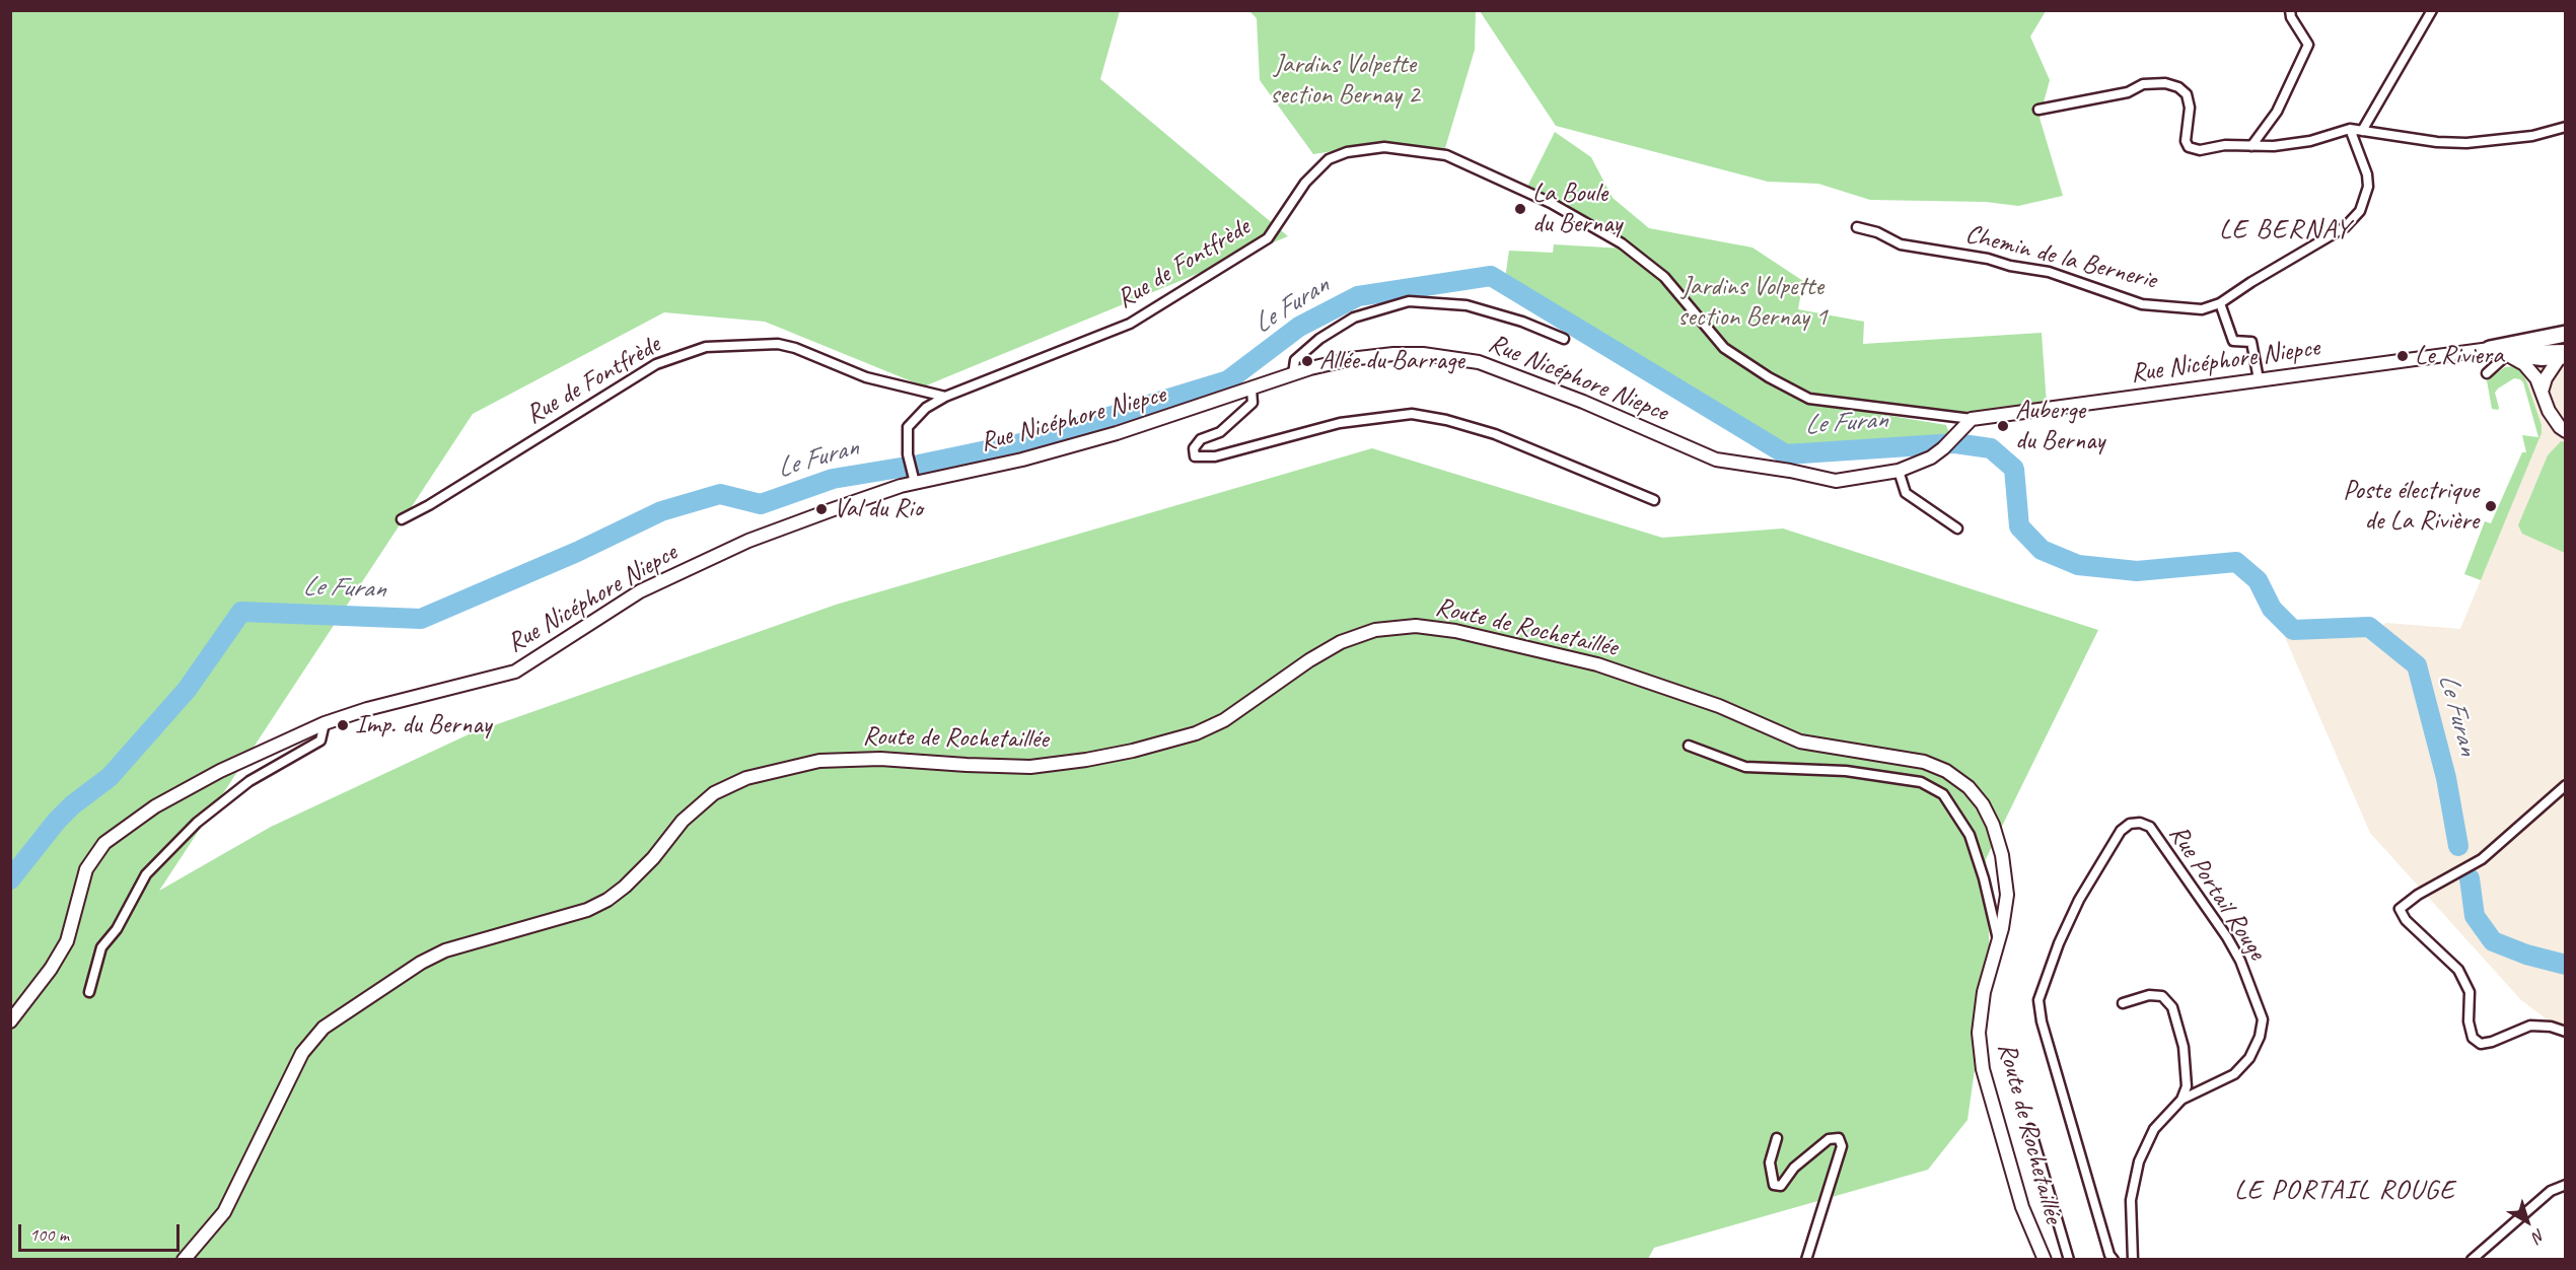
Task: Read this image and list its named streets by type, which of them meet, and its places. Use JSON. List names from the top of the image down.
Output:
{
  "streets": {
    "street": [
      "Chemin de la Bernerie",
      "Rue de Fontfrède",
      "Rue Nicéphore Niepce",
      "Route de Rochetaillée",
      "Rue Portail Rouge"
    ]
  },
  "crossings": [
    ["Rue de Fontfrède", "Rue Nicéphore Niepce"]
  ],
  "districts": ["LE BERNAY", "LE PORTAIL ROUGE"],
  "water": ["Le Furan"],
  "parks": ["Jardins Volpette section Bernay 2", "Jardins Volpette section Bernay 1"],
  "places": [
    "La Boule du Bernay",
    "Le Riviera",
    "Allée du Barrage",
    "Auberge du Bernay",
    "Poste électrique de La Rivière",
    "Val du Rio",
    "Imp. du Bernay"
  ],
  "scale_bar": "100 m",
  "north": "bottom right"
}
